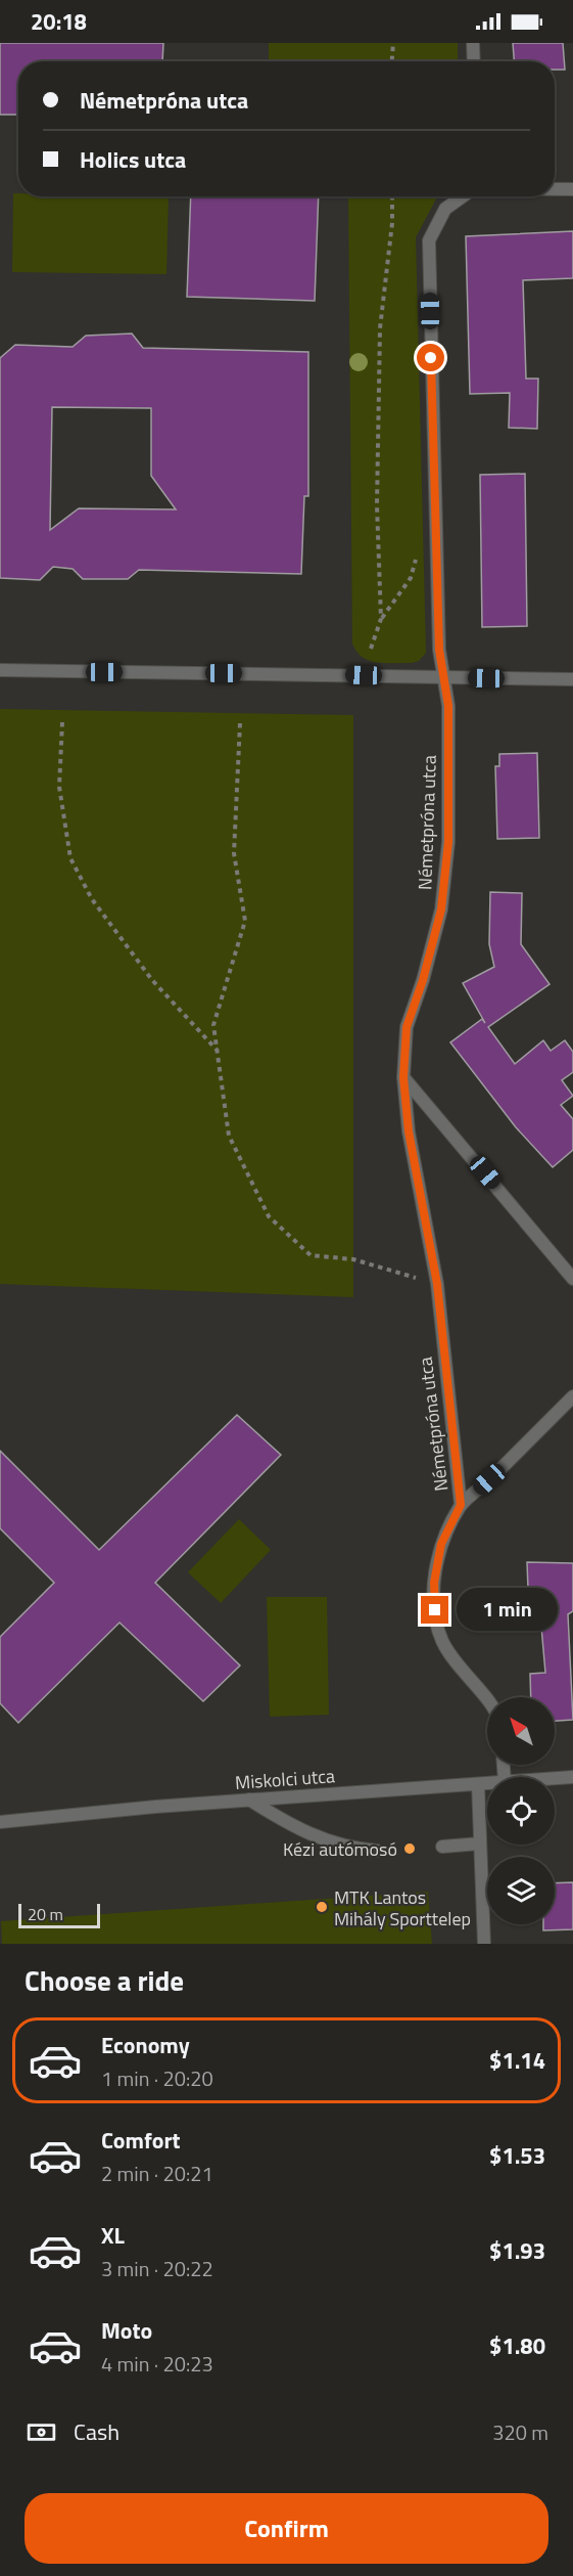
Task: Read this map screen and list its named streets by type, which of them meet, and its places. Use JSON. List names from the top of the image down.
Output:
{
  "streets": {
    "street": ["Németpróna utca", "Miskolci utca"]
  },
  "places": ["Kézi autómosó", "MTK Lantos Mihály Sporttelep"],
  "scale_bar": "20 m",
  "north": "top left",
  "page": {
    "status": "20:18",
    "banner": ["Németpróna utca", "Holics utca"],
    "bubble": "1 min",
    "scale": "20 m",
    "heading": "Choose a ride",
    "list": [
      {
        "name": "Economy",
        "note": "1 min · 20:20",
        "value": "$1.14"
      },
      {
        "name": "Comfort",
        "note": "2 min · 20:21",
        "value": "$1.53"
      },
      {
        "name": "XL",
        "note": "3 min · 20:22",
        "value": "$1.93"
      },
      {
        "name": "Moto",
        "note": "4 min · 20:23",
        "value": "$1.80"
      }
    ],
    "pay": ["Cash", "320 m"],
    "buttons": "Confirm"
  }
}
